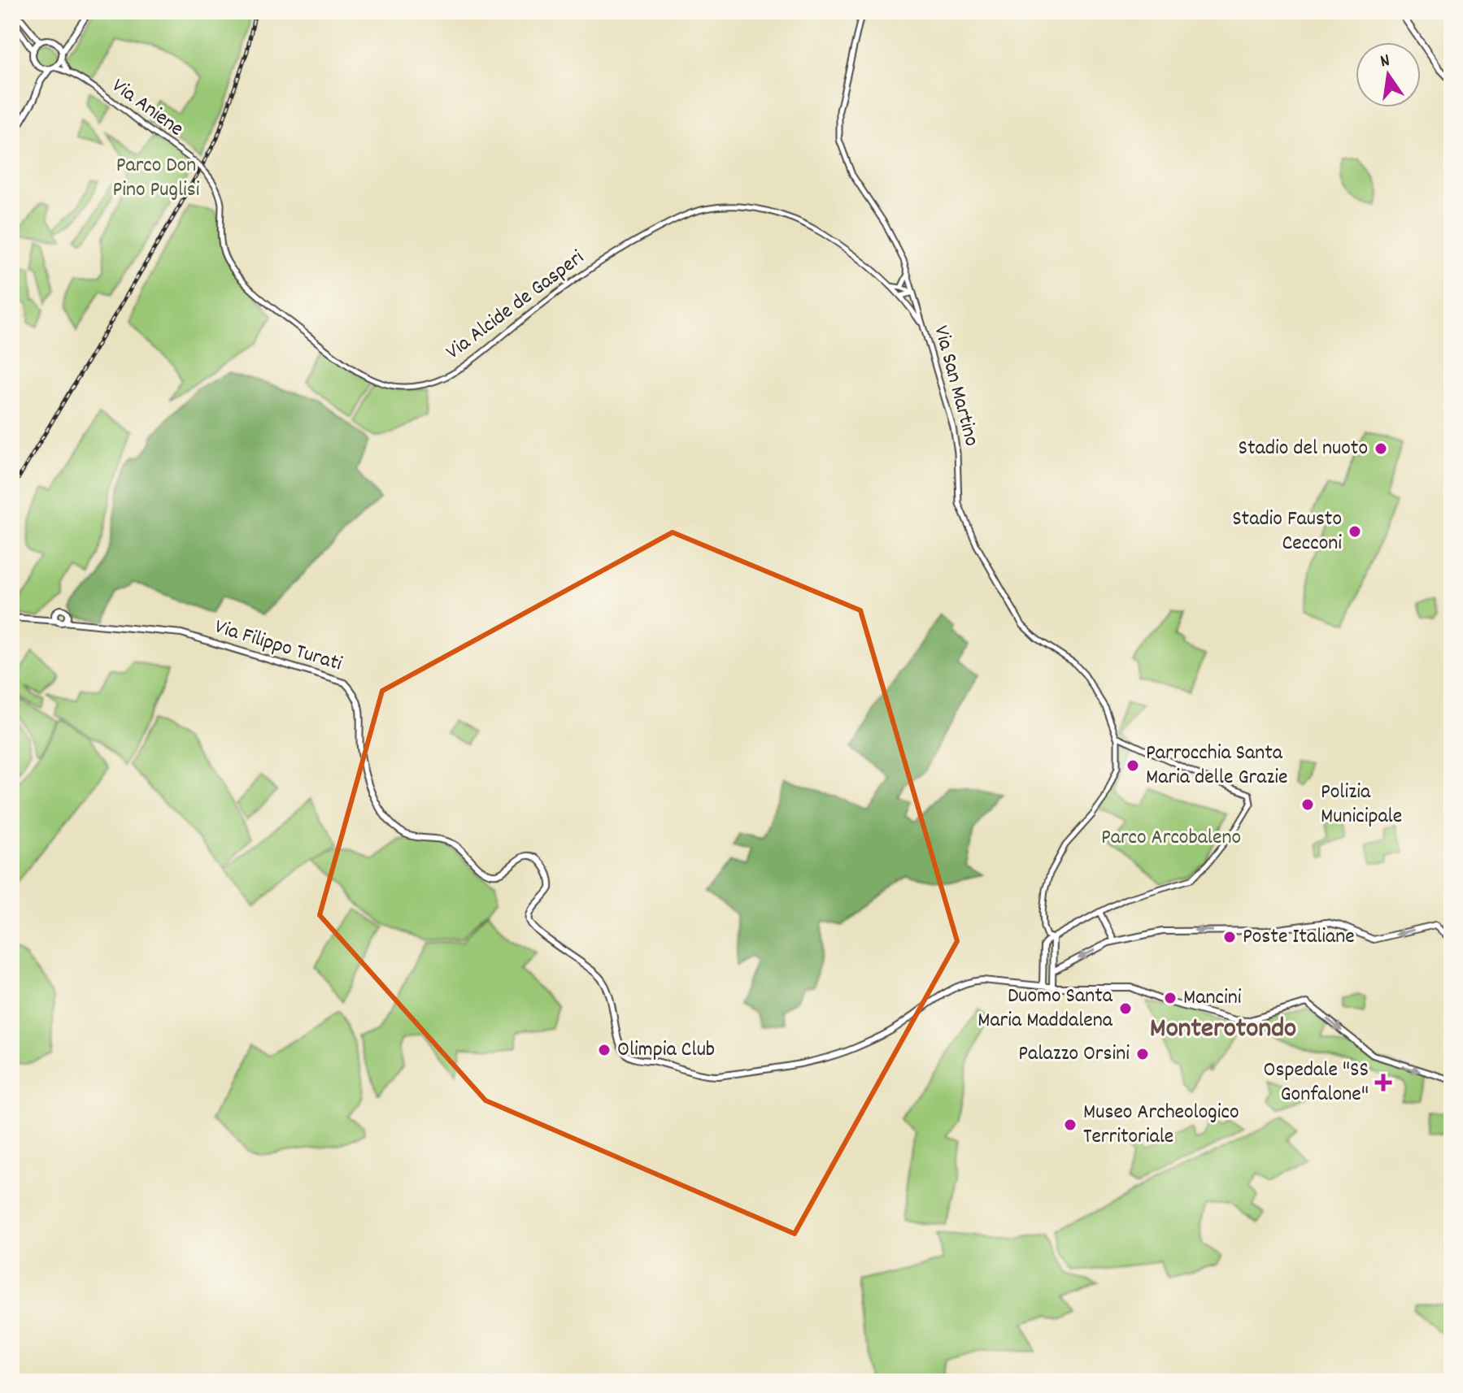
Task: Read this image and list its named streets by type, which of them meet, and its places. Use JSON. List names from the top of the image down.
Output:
{
  "streets": {
    "main road": ["Via Filippo Turati"],
    "street": ["Via Aniene", "Via Alcide de Gasperi", "Via San Martino"]
  },
  "crossings": [
    ["Via Aniene", "Via Alcide de Gasperi"],
    ["Via Alcide de Gasperi", "Via San Martino"]
  ],
  "districts": ["Monterotondo"],
  "parks": ["Parco Don Pino Puglisi", "Parco Arcobaleno"],
  "places": {
    "other": [
      "Stadio del nuoto",
      "Stadio Fausto Cecconi",
      "Parrocchia Santa Maria delle Grazie",
      "Polizia Municipale",
      "Poste Italiane",
      "Mancini",
      "Duomo Santa Maria Maddalena",
      "Olimpia Club",
      "Palazzo Orsini",
      "Museo Archeologico Territoriale"
    ],
    "health": ["Ospedale \"SS Gonfalone\""]
  },
  "north": "top"
}
